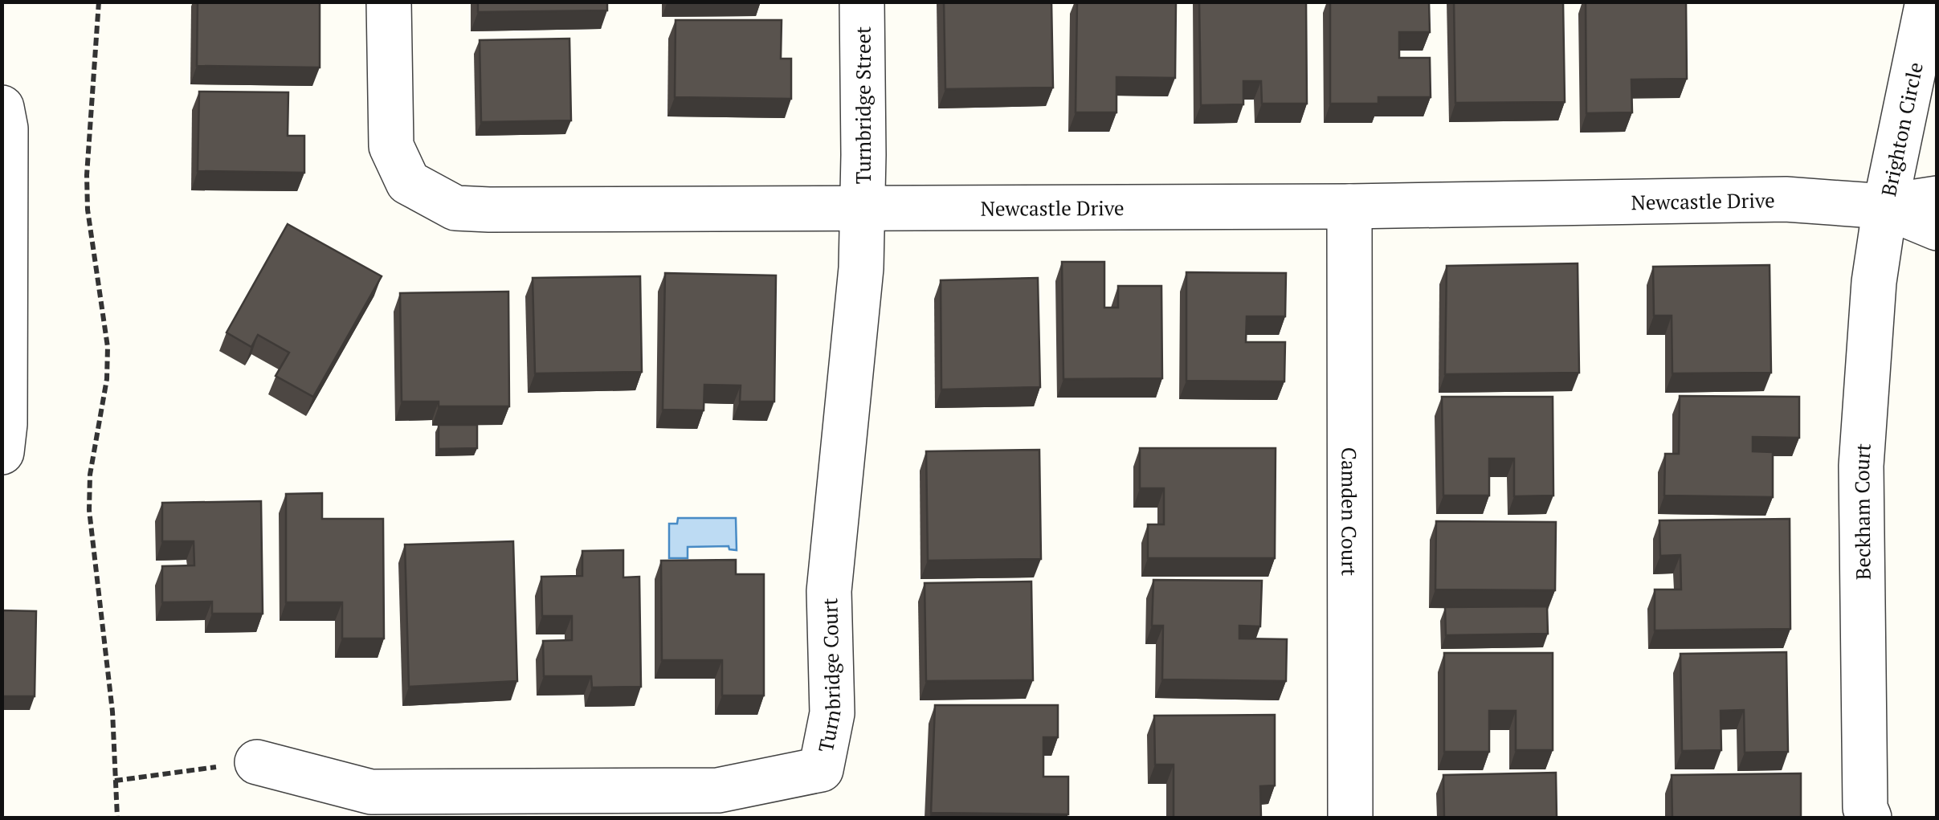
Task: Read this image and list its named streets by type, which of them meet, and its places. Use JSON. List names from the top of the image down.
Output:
{
  "streets": {
    "street": [
      "Turnbridge Street",
      "Brighton Circle",
      "Newcastle Drive",
      "Camden Court",
      "Beckham Court",
      "Turnbridge Court"
    ]
  },
  "crossings": [
    ["Turnbridge Street", "Newcastle Drive"],
    ["Turnbridge Street", "Turnbridge Court"],
    ["Brighton Circle", "Newcastle Drive"],
    ["Brighton Circle", "Beckham Court"],
    ["Newcastle Drive", "Camden Court"],
    ["Newcastle Drive", "Beckham Court"],
    ["Newcastle Drive", "Turnbridge Court"]
  ]
}
